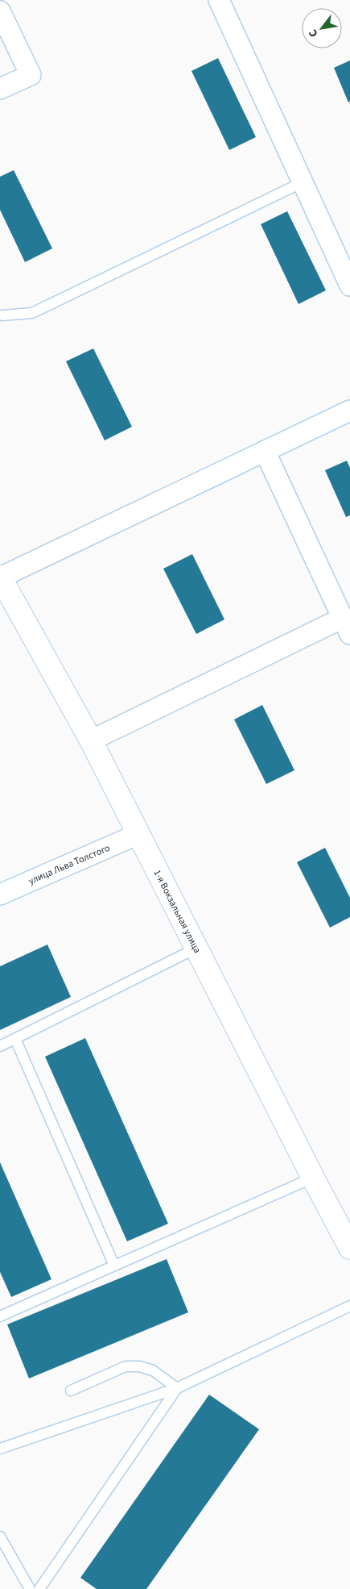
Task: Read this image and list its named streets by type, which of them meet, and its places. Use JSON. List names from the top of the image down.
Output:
{
  "streets": {
    "main road": ["1-я Вокзальная улица"],
    "street": ["улица Льва Толстого"]
  },
  "crossings": [
    ["улица Льва Толстого", "1-я Вокзальная улица"]
  ],
  "north": "bottom left"
}
